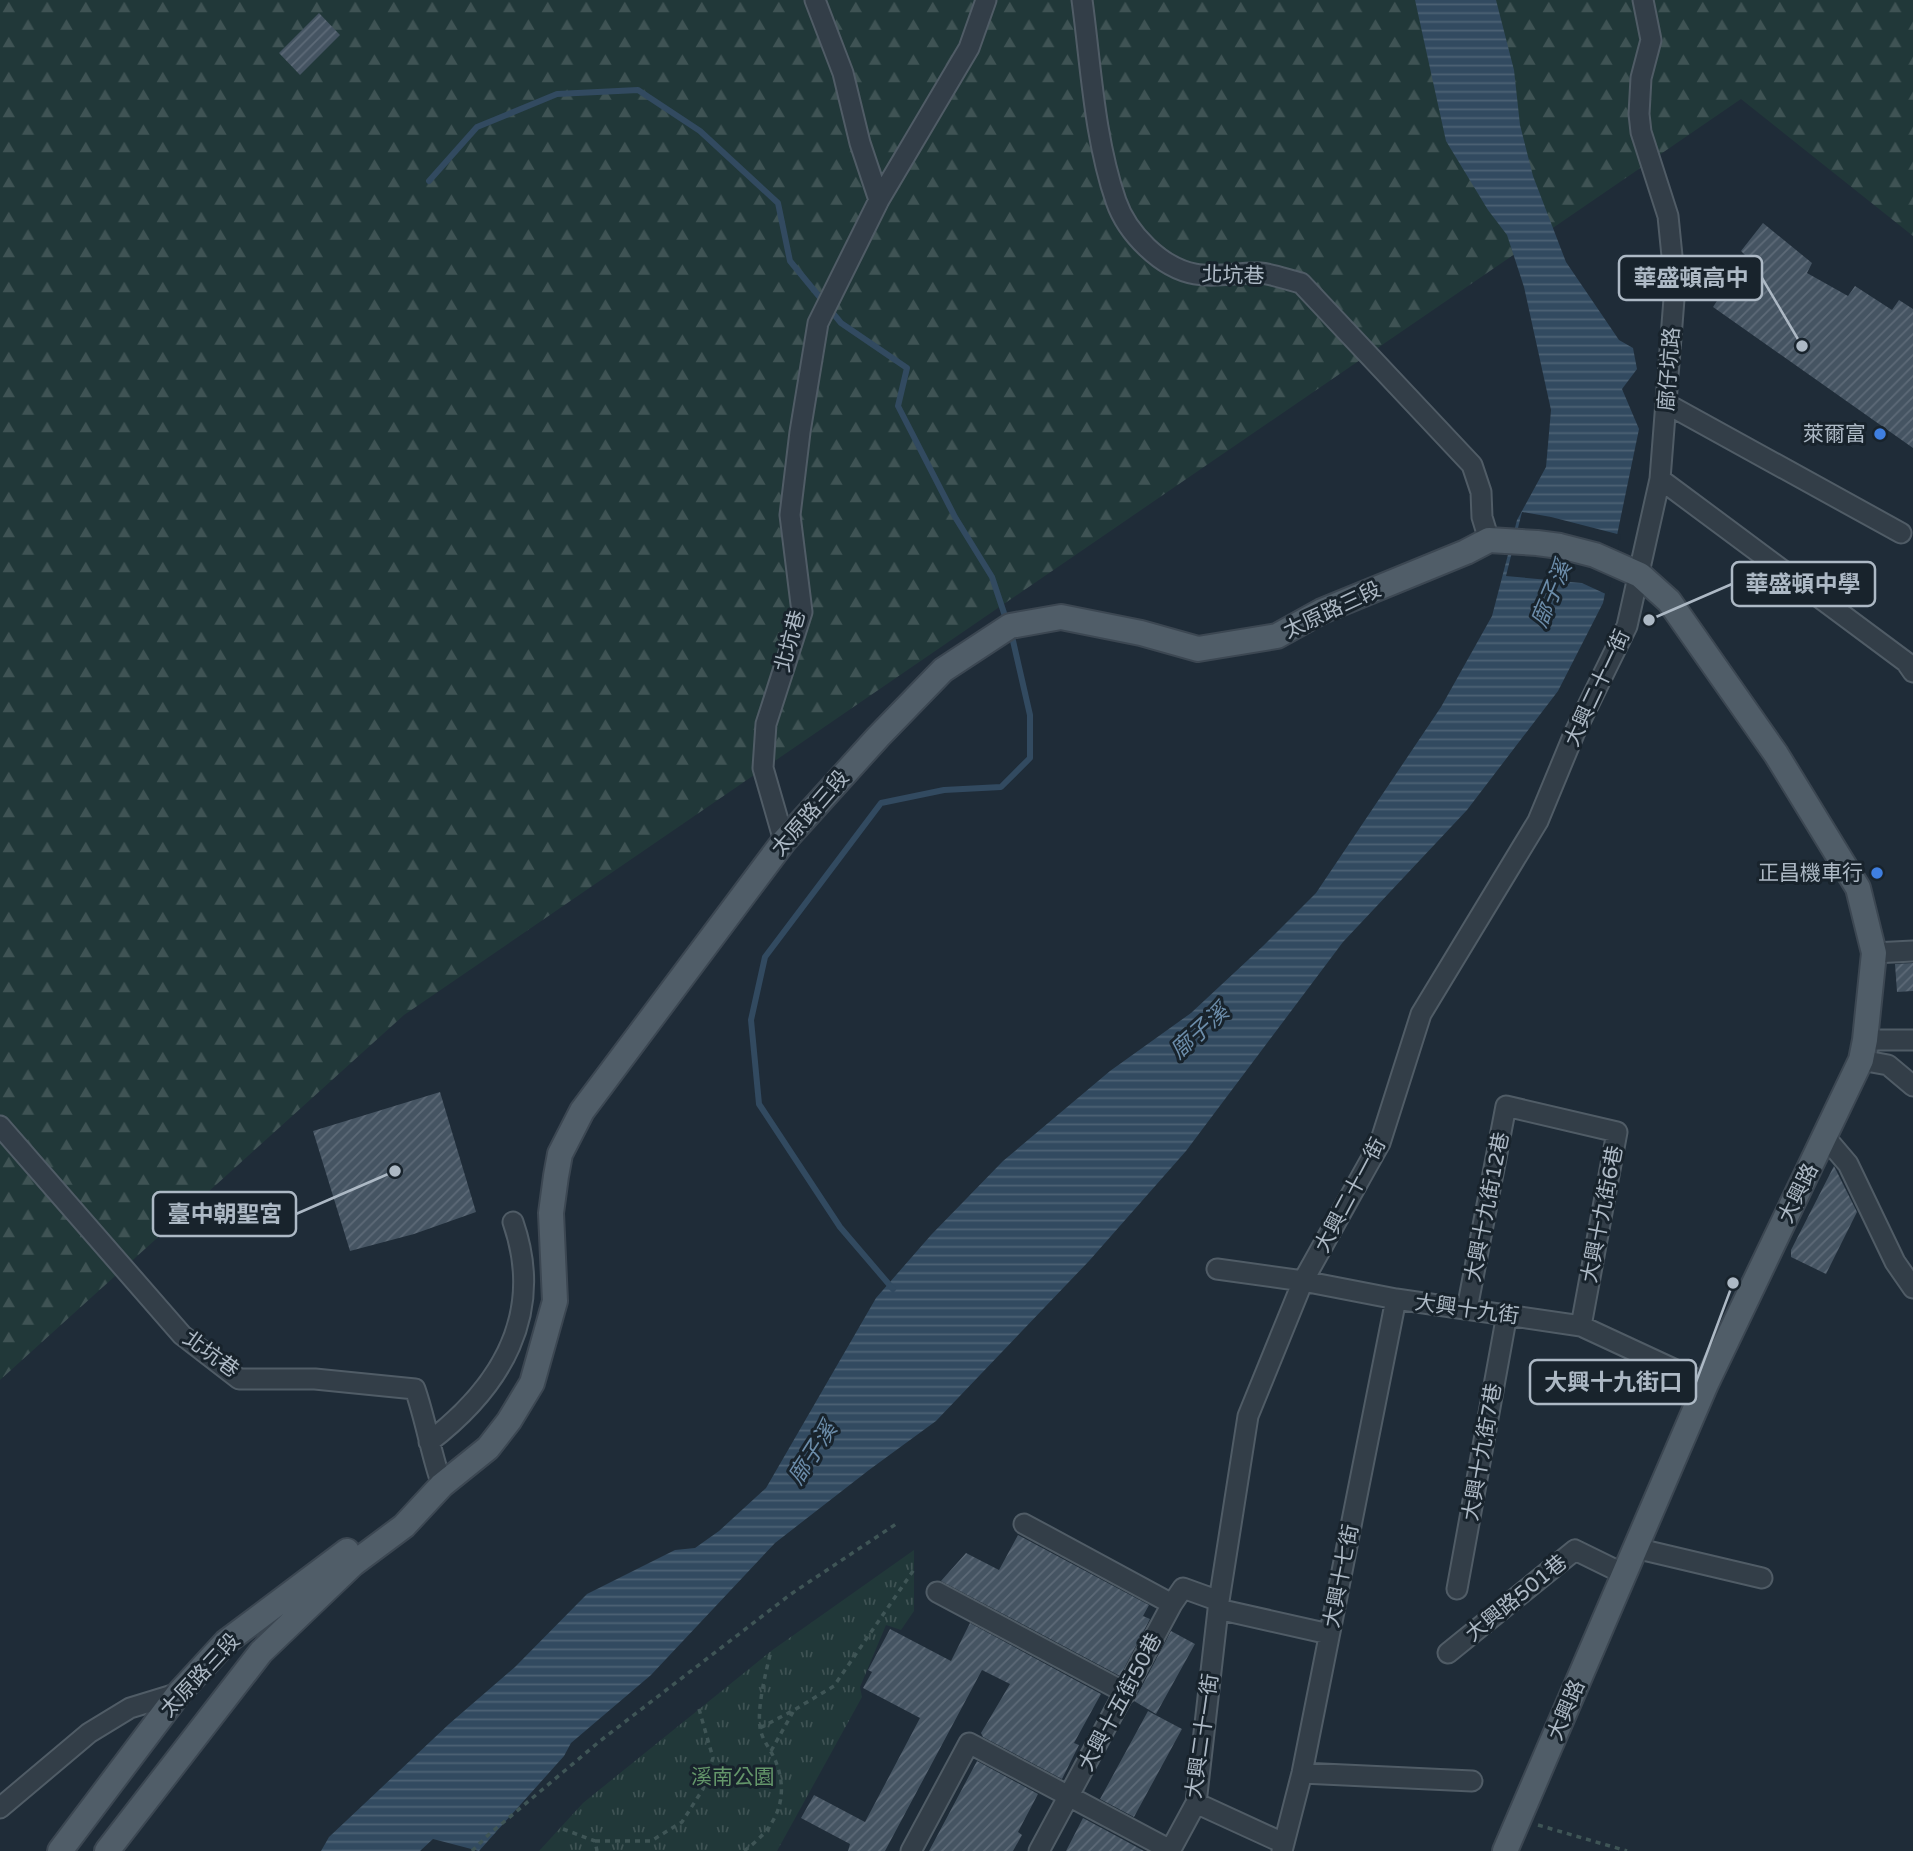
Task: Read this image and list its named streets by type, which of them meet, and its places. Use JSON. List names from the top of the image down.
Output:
{
  "streets": {
    "main road": ["太原路三段", "大興路"],
    "street": [
      "北坑巷",
      "廍仔坑路",
      "大興二十一街",
      "大興十九街12巷",
      "大興十九街6巷",
      "大興十九街",
      "大興十九街7巷",
      "大興十七街",
      "大興路501巷",
      "大興十五街50巷"
    ]
  },
  "crossings": [
    ["北坑巷", "太原路三段"],
    ["北坑巷", "大興路"],
    ["廍仔坑路", "大興二十一街"],
    ["廍仔坑路", "大興路"],
    ["太原路三段", "大興路"],
    ["大興二十一街", "大興路"],
    ["大興二十一街", "大興十九街"],
    ["大興路", "大興十九街"],
    ["大興路", "大興路501巷"],
    ["大興十九街12巷", "大興十九街6巷"],
    ["大興十九街12巷", "大興十九街"],
    ["大興十九街6巷", "大興十九街"],
    ["大興十九街", "大興十九街7巷"],
    ["大興十九街", "大興十七街"]
  ],
  "water": ["廍子溪"],
  "parks": ["溪南公園"],
  "places": [
    "華盛頓高中",
    "萊爾富",
    "華盛頓中學",
    "正昌機車行",
    "臺中朝聖宮",
    "大興十九街口"
  ]
}
